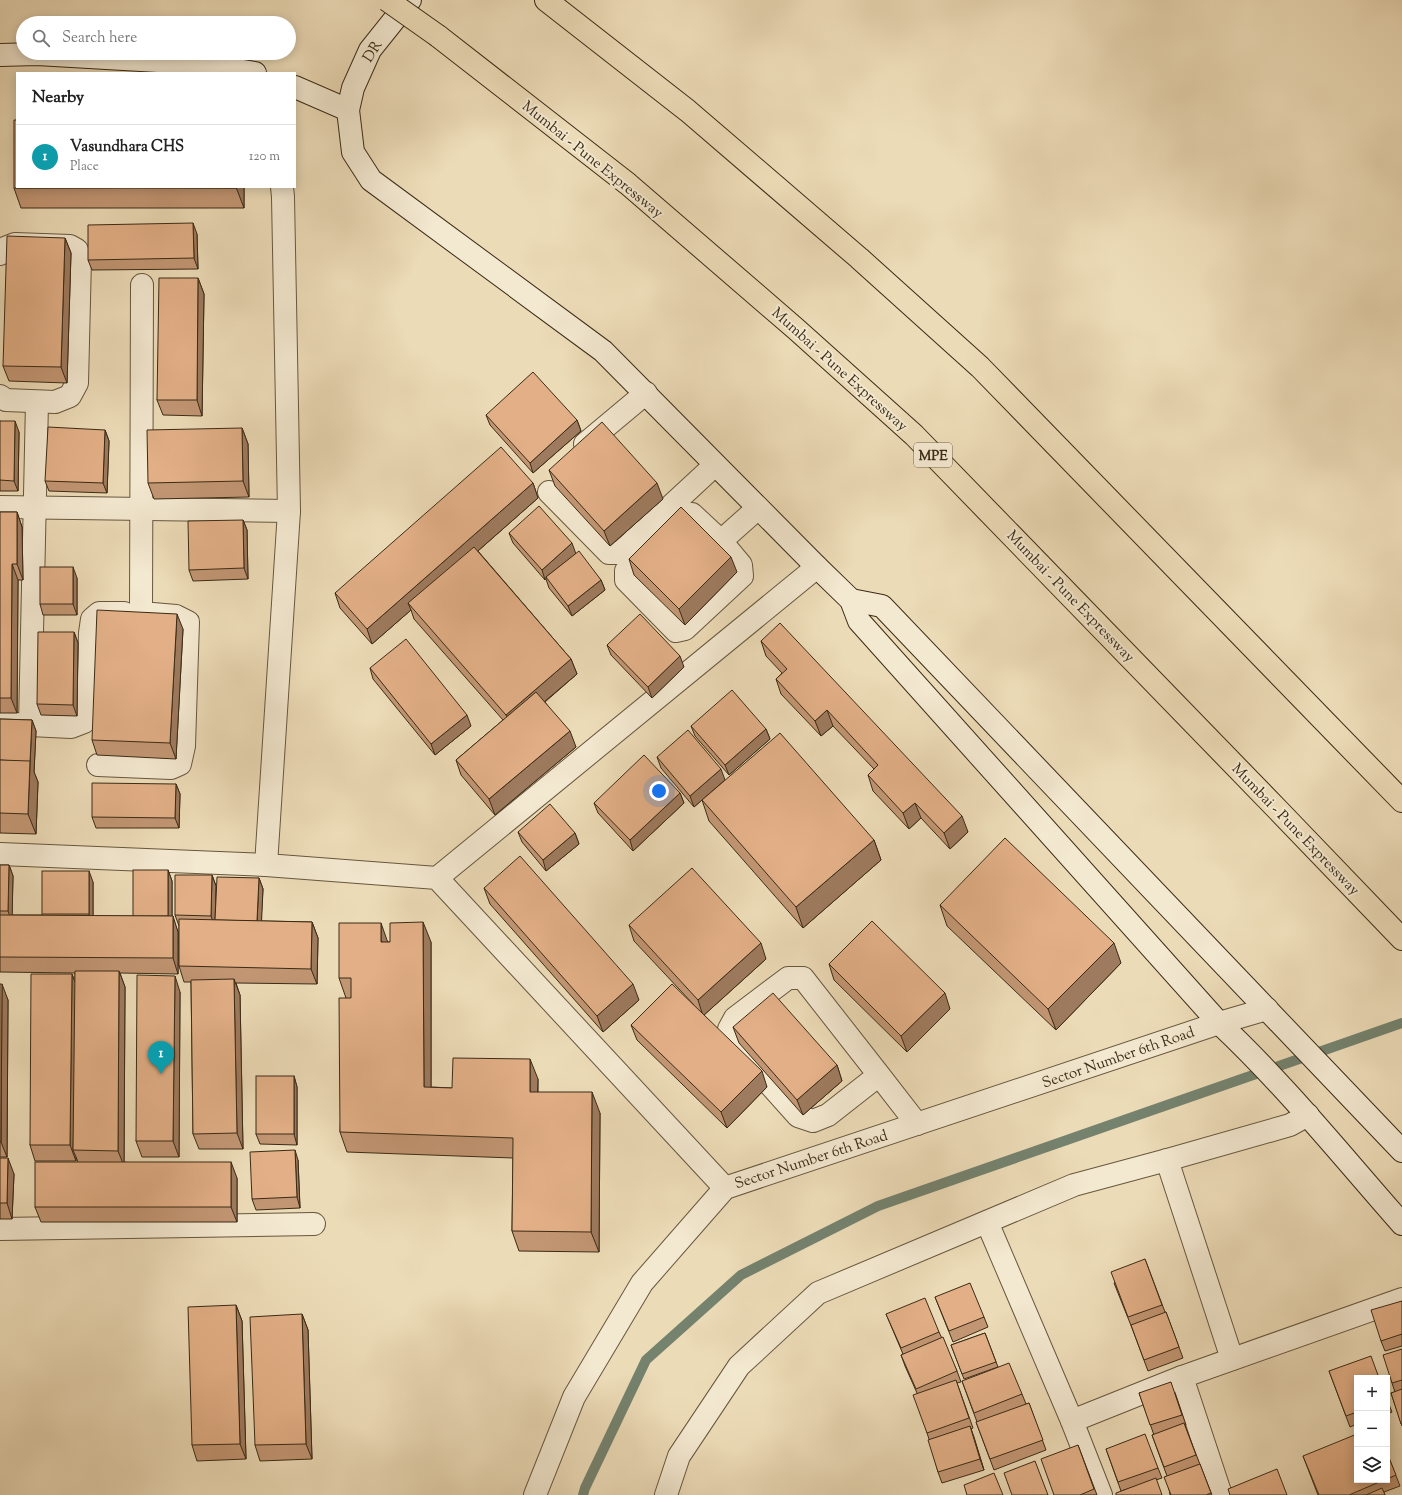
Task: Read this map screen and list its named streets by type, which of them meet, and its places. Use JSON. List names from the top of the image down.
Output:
{
  "streets": {
    "highway": ["Mumbai - Pune Expressway", "MPE"],
    "street": ["DR", "Sector Number 6th Road"]
  },
  "page": {
    "search": "Search here",
    "heading": "Nearby",
    "list": [
      {
        "mark": "1",
        "name": "Vasundhara CHS",
        "note": "Place",
        "value": "120 m"
      }
    ],
    "pins": "1",
    "map_buttons": ["+", "−"]
  }
}
